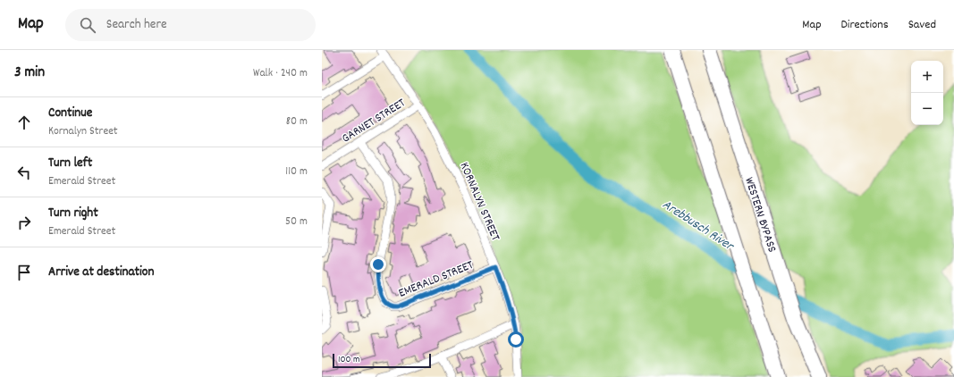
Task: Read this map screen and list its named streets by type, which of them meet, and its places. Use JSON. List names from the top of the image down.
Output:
{
  "streets": {
    "highway": ["WESTERN BYPASS"],
    "street": ["GARNET STREET", "KORNALYN STREET", "EMERALD STREET"]
  },
  "crossings": [
    ["GARNET STREET", "KORNALYN STREET"],
    ["GARNET STREET", "EMERALD STREET"],
    ["KORNALYN STREET", "EMERALD STREET"]
  ],
  "water": ["Arebbusch River"],
  "scale_bar": "100 m",
  "page": {
    "header": "Map",
    "search": "Search here",
    "nav": ["Map", "Directions", "Saved"],
    "heading": ["3 min", "Walk · 240 m"],
    "map_buttons": ["+", "−"],
    "list": [
      ["Continue", "Kornalyn Street", "80 m"],
      ["Turn left", "Emerald Street", "110 m"],
      ["Turn right", "Emerald Street", "50 m"],
      "Arrive at destination"
    ],
    "scale": "100 m"
  }
}
